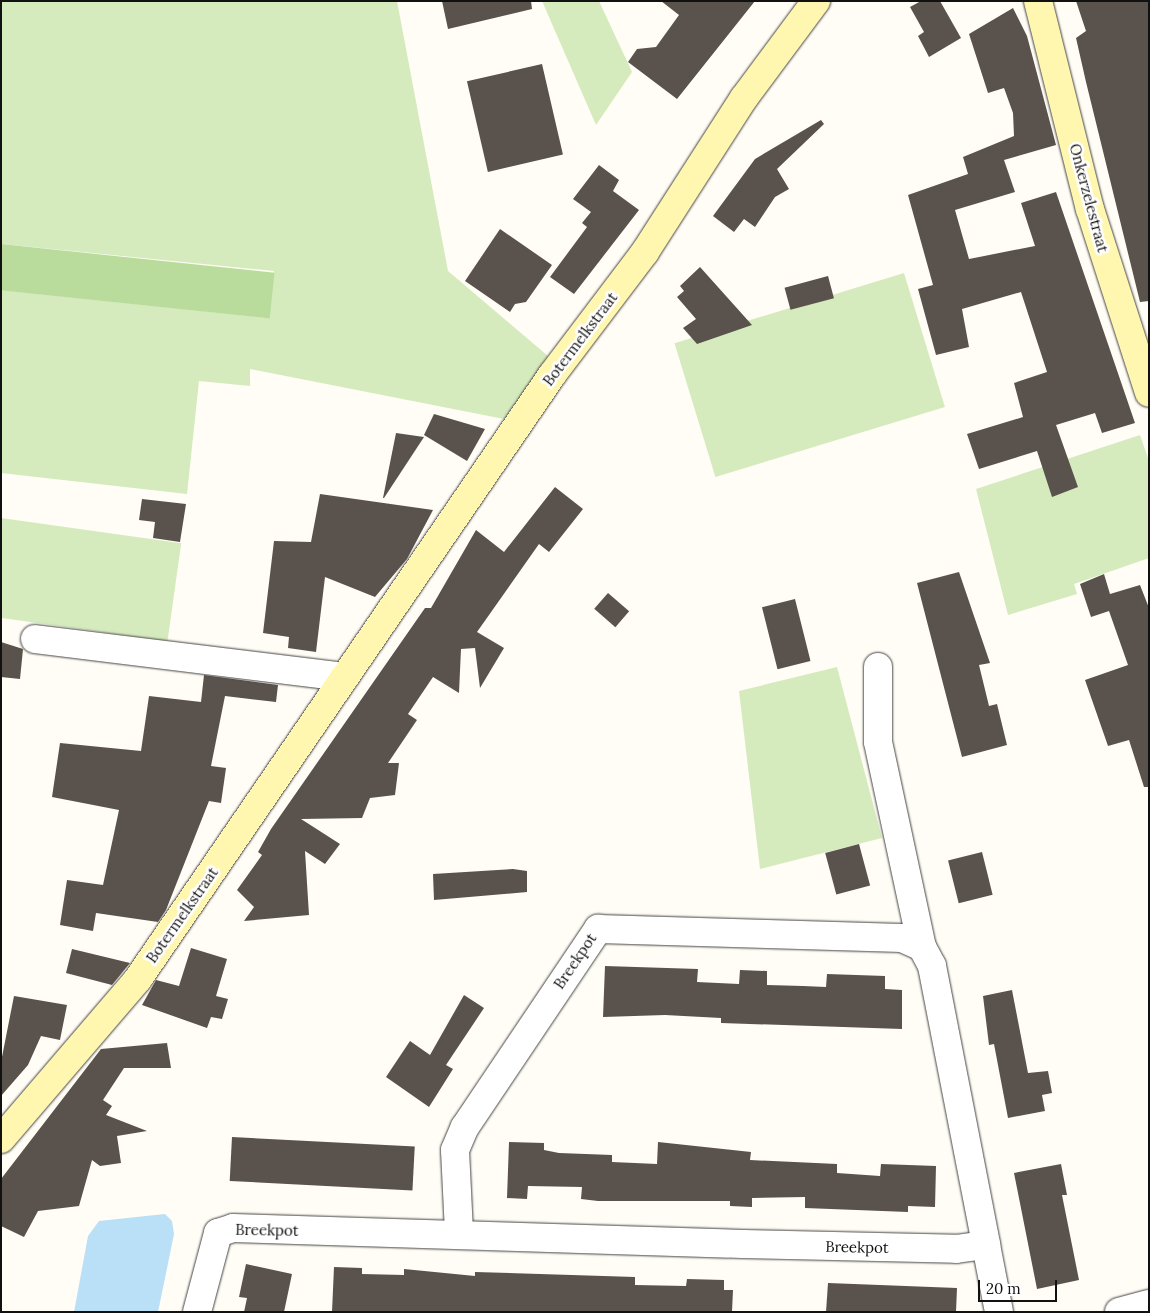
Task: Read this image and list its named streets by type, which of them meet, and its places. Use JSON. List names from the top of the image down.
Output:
{
  "streets": {
    "street": ["Onkerzelestraat", "Botermelkstraat", "Breekpot"]
  },
  "scale_bar": "20 m"
}
